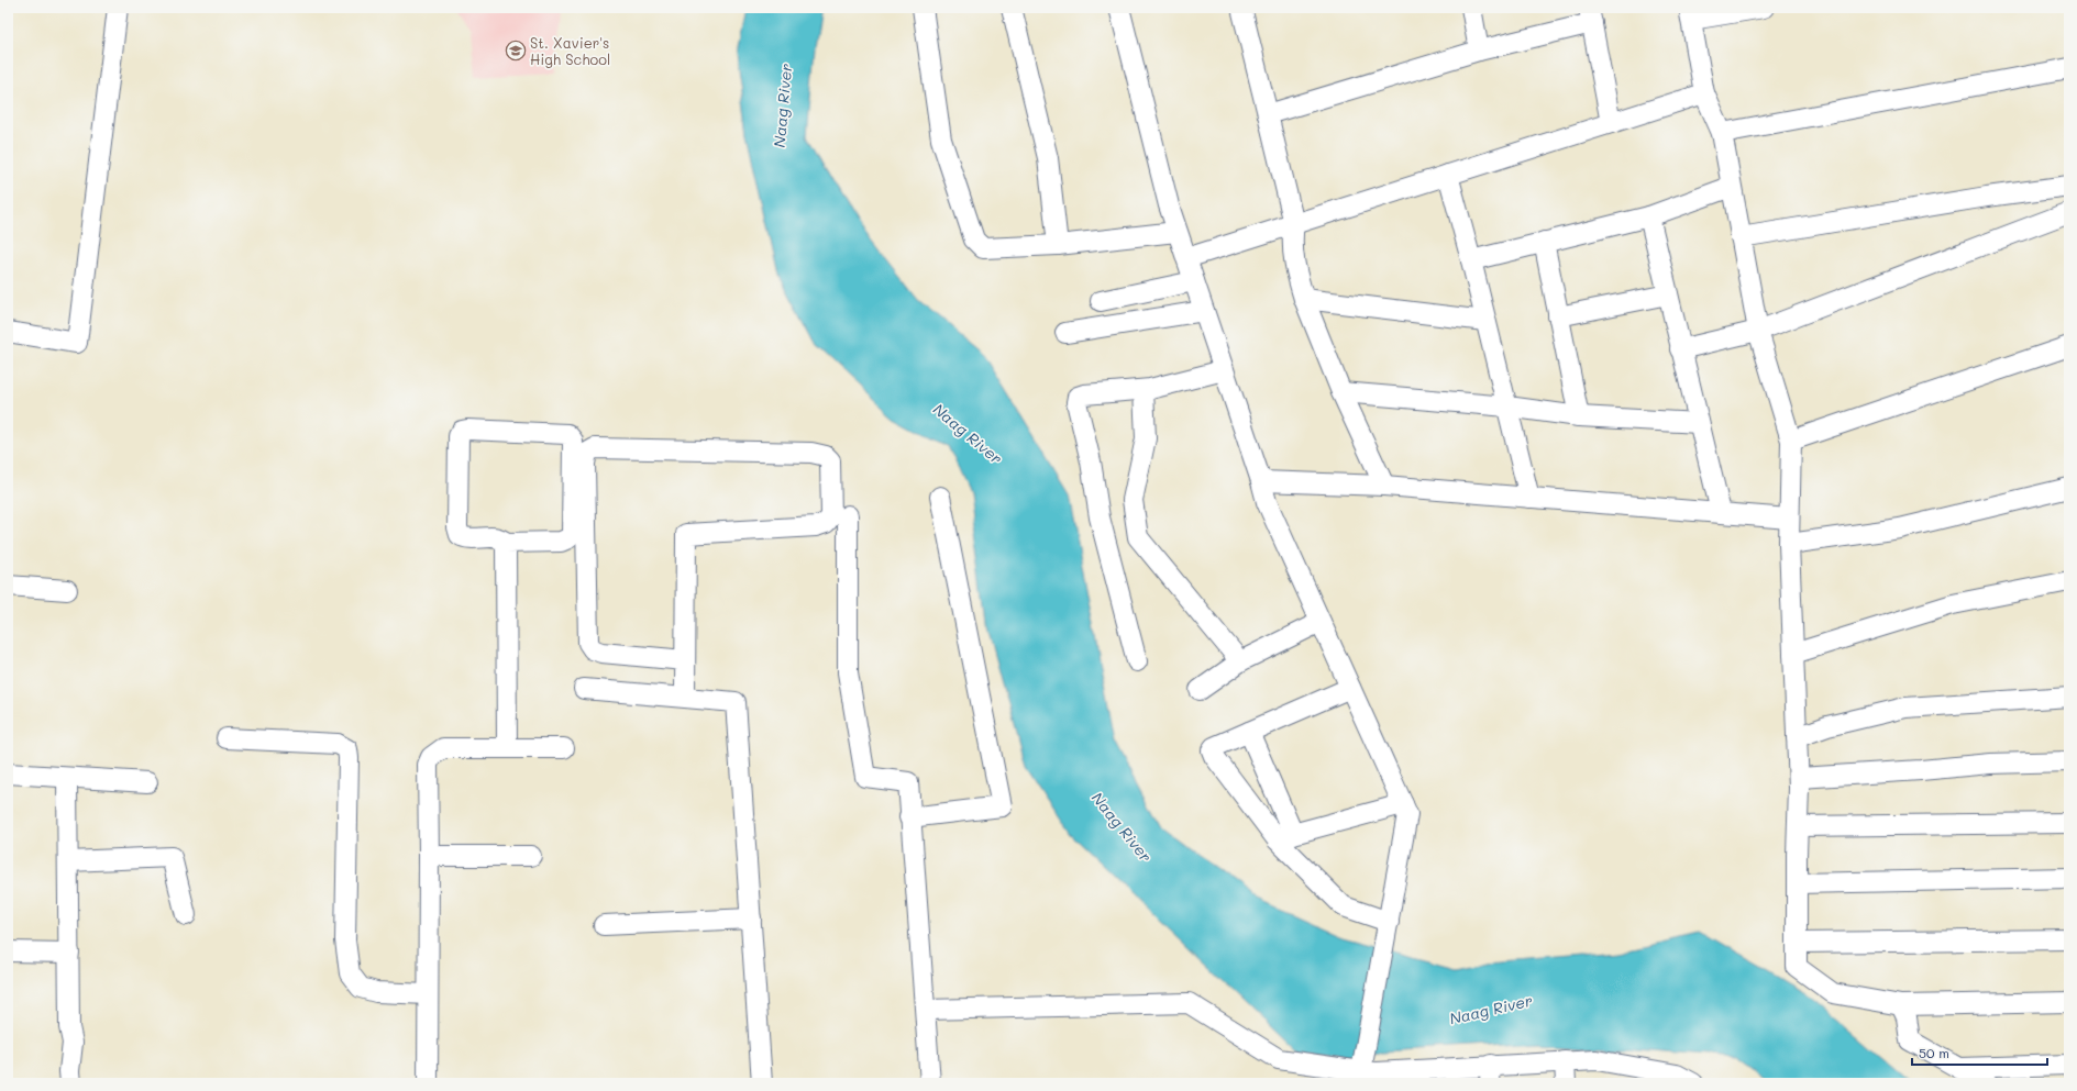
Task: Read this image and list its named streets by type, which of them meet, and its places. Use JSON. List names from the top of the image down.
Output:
{
  "water": ["Naag River"],
  "places": {
    "school or university": ["St. Xavier's High School"]
  },
  "scale_bar": "50 m"
}
